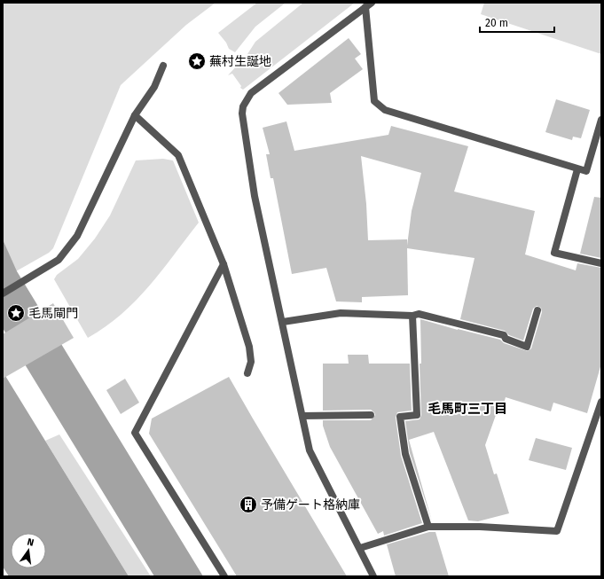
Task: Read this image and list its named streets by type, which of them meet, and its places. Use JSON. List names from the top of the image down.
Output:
{
  "districts": ["毛馬町三丁目"],
  "places": {
    "place": ["蕪村生誕地", "毛馬閘門"],
    "building": ["予備ゲート格納庫"]
  },
  "scale_bar": "20 m",
  "north": "top"
}
